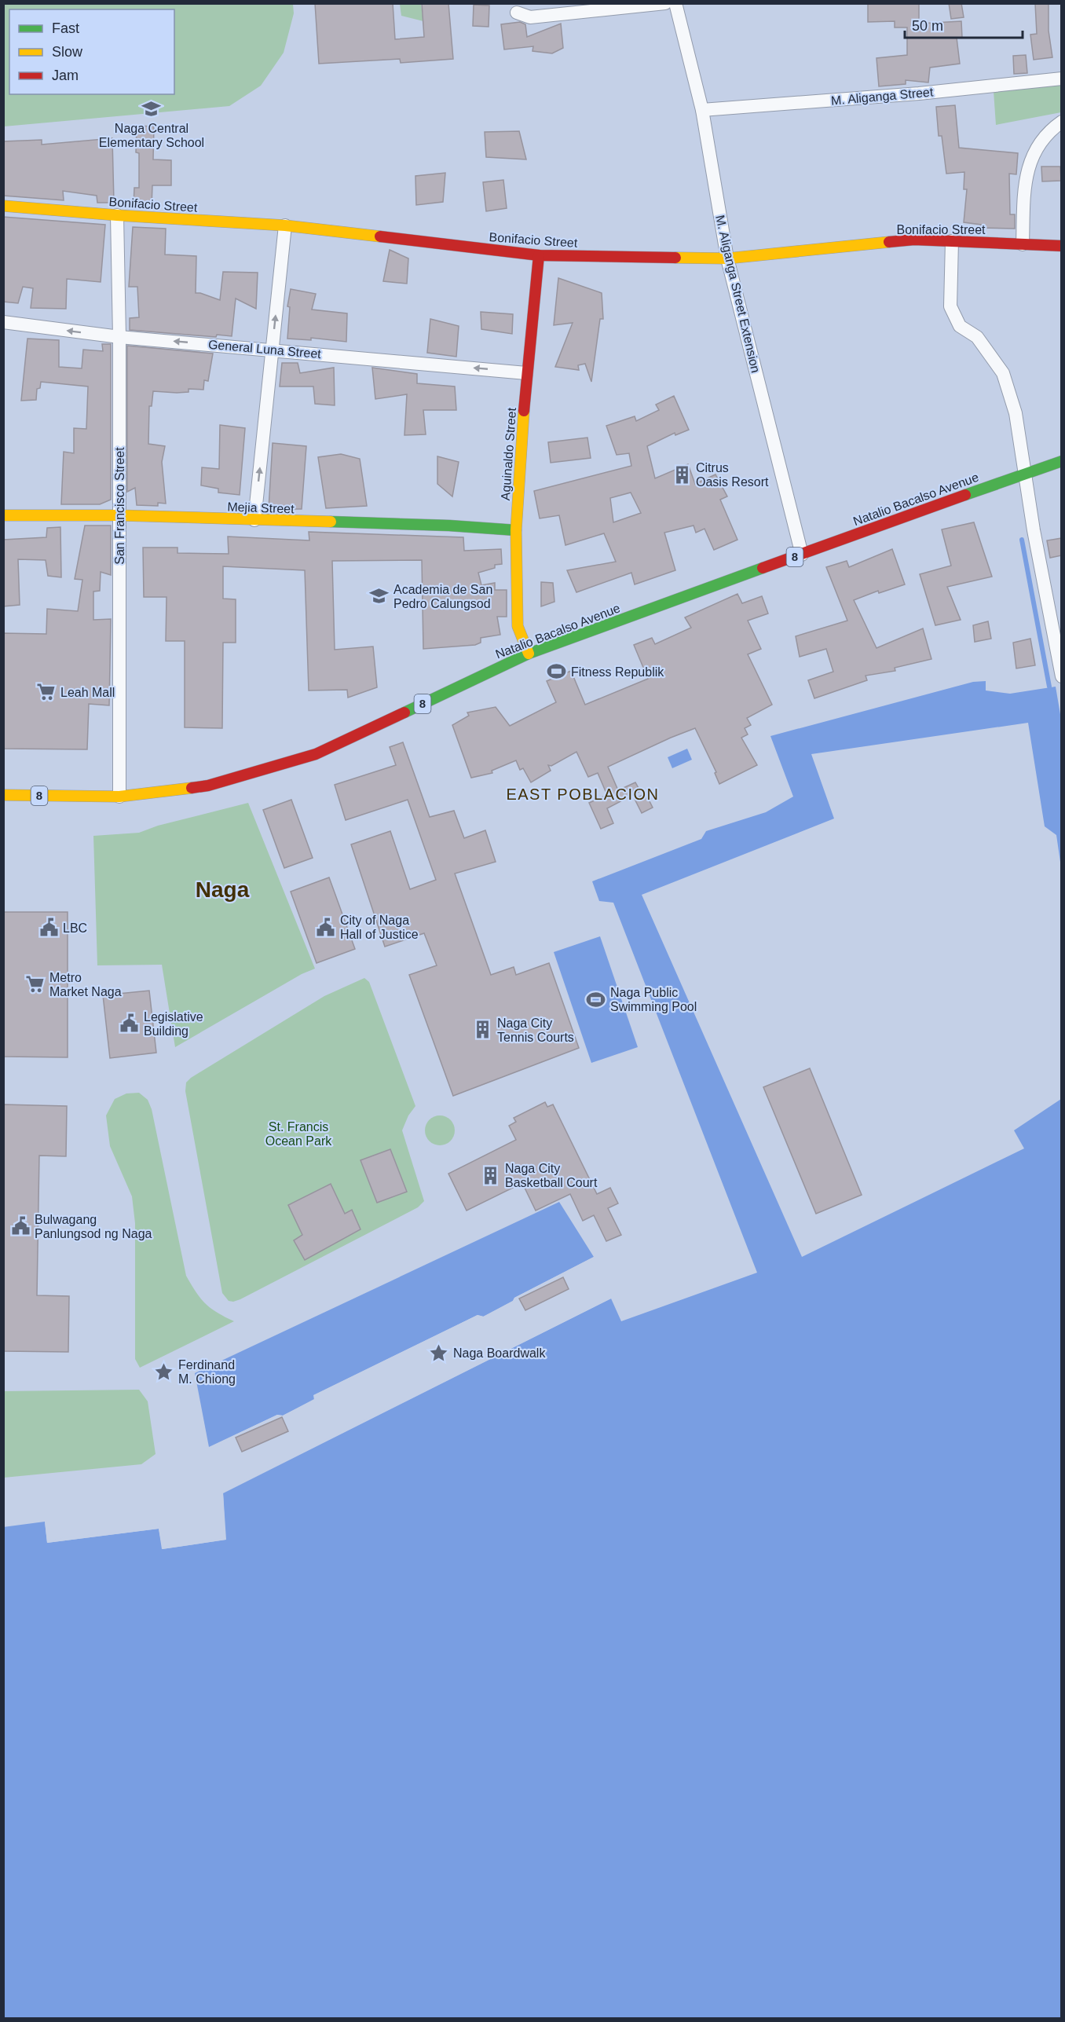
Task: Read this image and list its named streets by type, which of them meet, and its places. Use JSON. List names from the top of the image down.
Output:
{
  "streets": {
    "main road": [
      "Bonifacio Street",
      "Aguinaldo Street",
      "Natalio Bacalso Avenue",
      "Mejia Street",
      "8"
    ],
    "street": [
      "M. Aliganga Street",
      "M. Aliganga Street Extension",
      "General Luna Street",
      "San Francisco Street"
    ]
  },
  "crossings": [
    ["M. Aliganga Street", "M. Aliganga Street Extension"],
    ["Bonifacio Street", "M. Aliganga Street Extension"],
    ["Bonifacio Street", "Aguinaldo Street"],
    ["Bonifacio Street", "San Francisco Street"],
    ["M. Aliganga Street Extension", "Natalio Bacalso Avenue"],
    ["General Luna Street", "Aguinaldo Street"],
    ["General Luna Street", "San Francisco Street"],
    ["Aguinaldo Street", "Natalio Bacalso Avenue"],
    ["Aguinaldo Street", "Mejia Street"],
    ["Natalio Bacalso Avenue", "San Francisco Street"],
    ["San Francisco Street", "Mejia Street"]
  ],
  "one_way": ["General Luna Street"],
  "districts": ["EAST POBLACION", "Naga"],
  "parks": ["St. Francis Ocean Park"],
  "places": {
    "school or university": ["Naga Central Elementary School", "Academia de San Pedro Calungsod"],
    "building": ["Citrus Oasis Resort", "Naga City Tennis Courts", "Naga City Basketball Court"],
    "sports": ["Fitness Republik", "Naga Public Swimming Pool"],
    "supermarket": ["Leah Mall", "Metro Market Naga"],
    "public building": [
      "City of Naga Hall of Justice",
      "LBC",
      "Legislative Building",
      "Bulwagang Panlungsod ng Naga"
    ],
    "place": ["Naga Boardwalk", "Ferdinand M. Chiong"]
  },
  "legend": ["Fast", "Slow", "Jam"],
  "scale_bar": "50 m"
}
